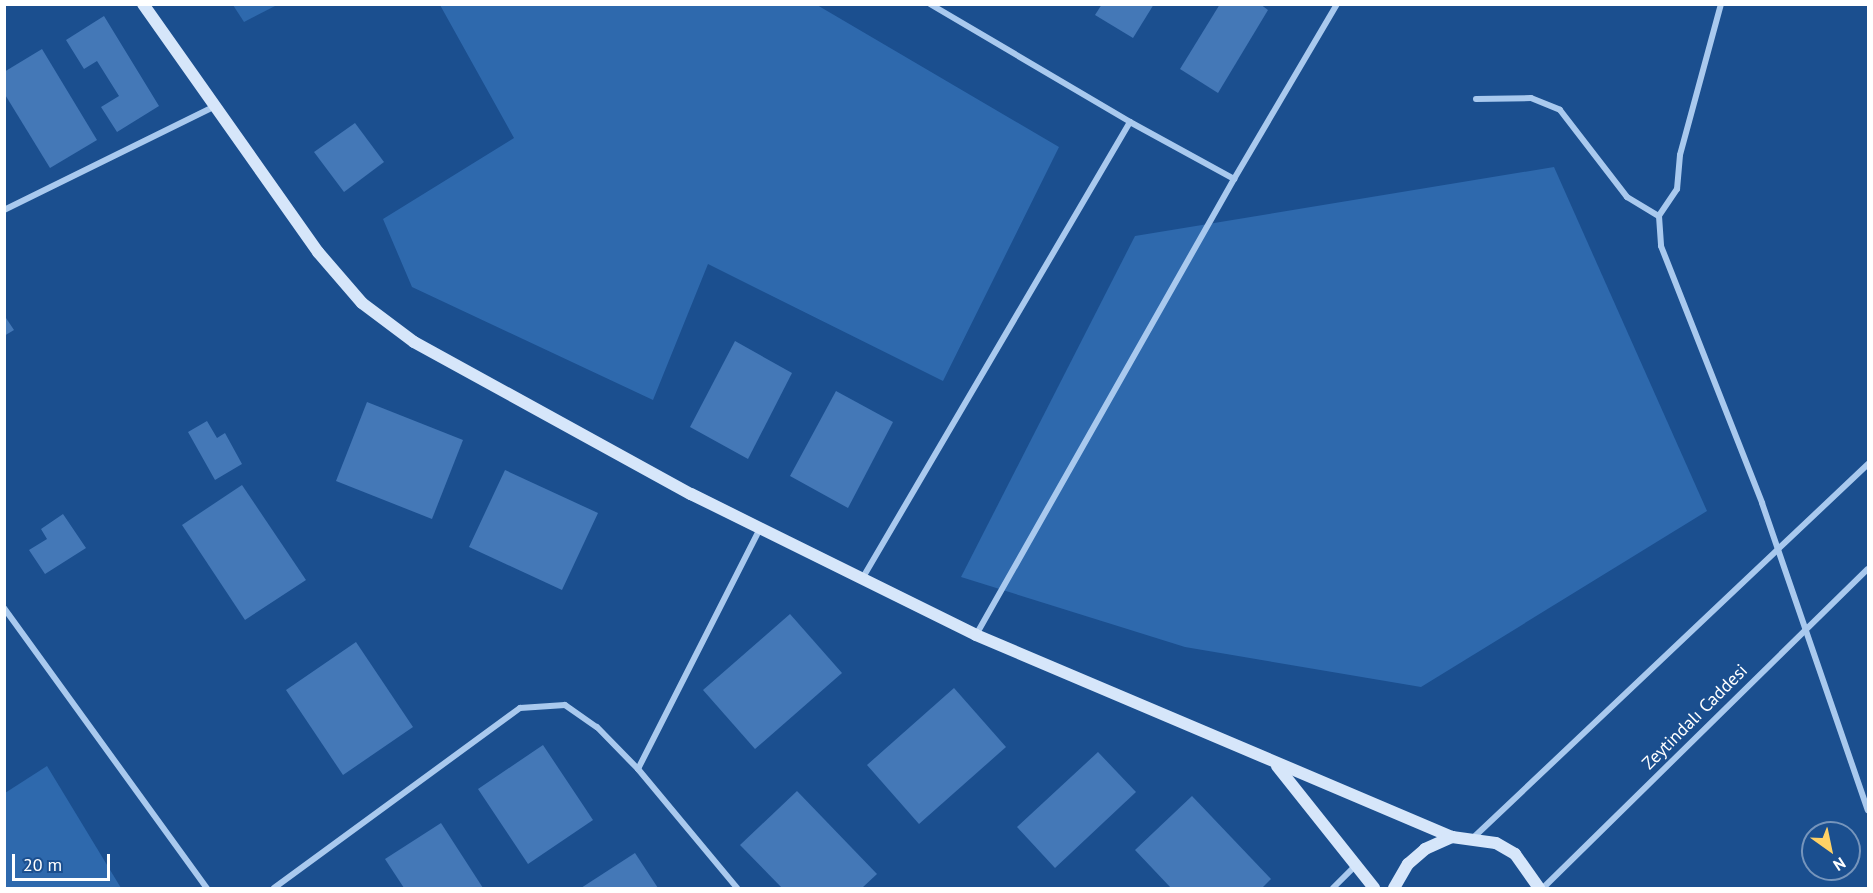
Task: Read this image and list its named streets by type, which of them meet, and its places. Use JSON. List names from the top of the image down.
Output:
{
  "streets": {
    "street": ["Zeytindalı Caddesi"]
  },
  "scale_bar": "20 m",
  "north": "bottom right"
}
